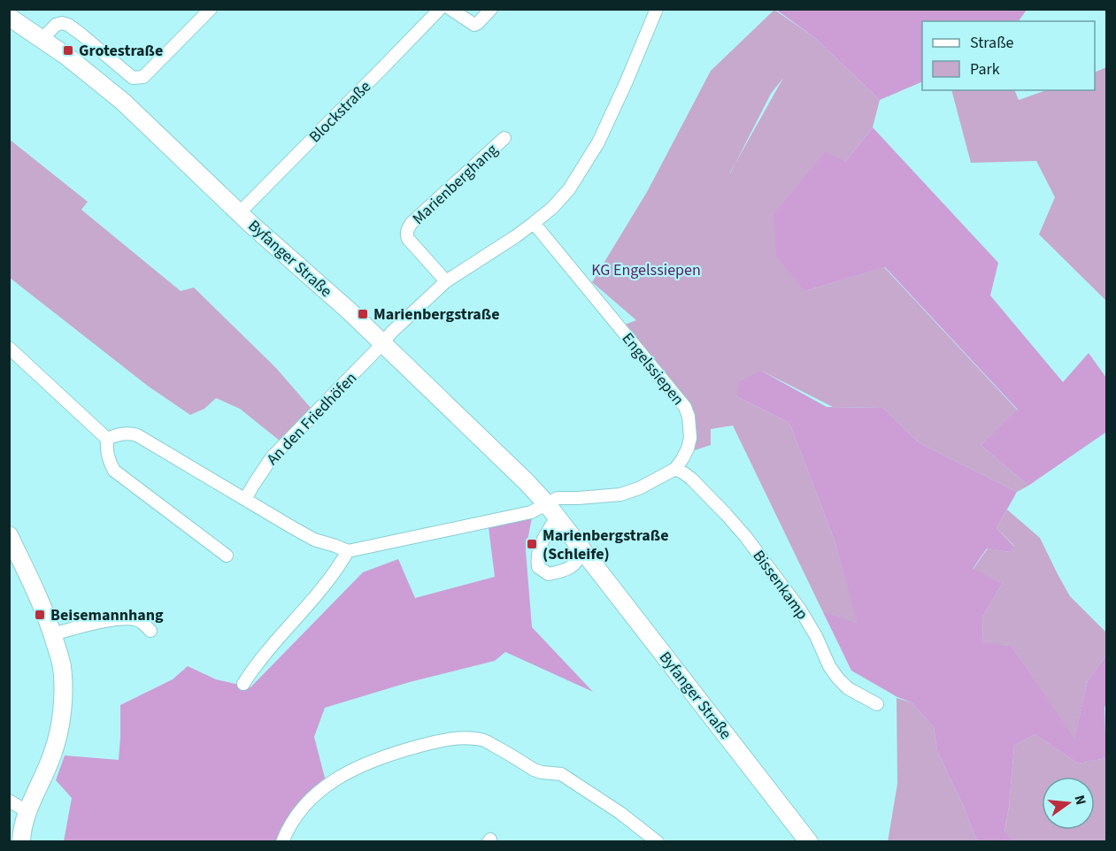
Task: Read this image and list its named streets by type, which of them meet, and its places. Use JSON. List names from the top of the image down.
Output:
{
  "streets": {
    "street": [
      "Blockstraße",
      "Marienberghang",
      "Byfanger Straße",
      "Engelssiepen",
      "An den Friedhöfen",
      "Bissenkamp"
    ]
  },
  "crossings": [
    ["Blockstraße", "Byfanger Straße"],
    ["Byfanger Straße", "An den Friedhöfen"],
    ["Engelssiepen", "Bissenkamp"]
  ],
  "parks": ["KG Engelssiepen"],
  "places": {
    "transit": [
      "Grotestraße",
      "Marienbergstraße",
      "Marienbergstraße (Schleife)",
      "Beisemannhang"
    ]
  },
  "legend": ["Straße", "Park"],
  "north": "right"
}
